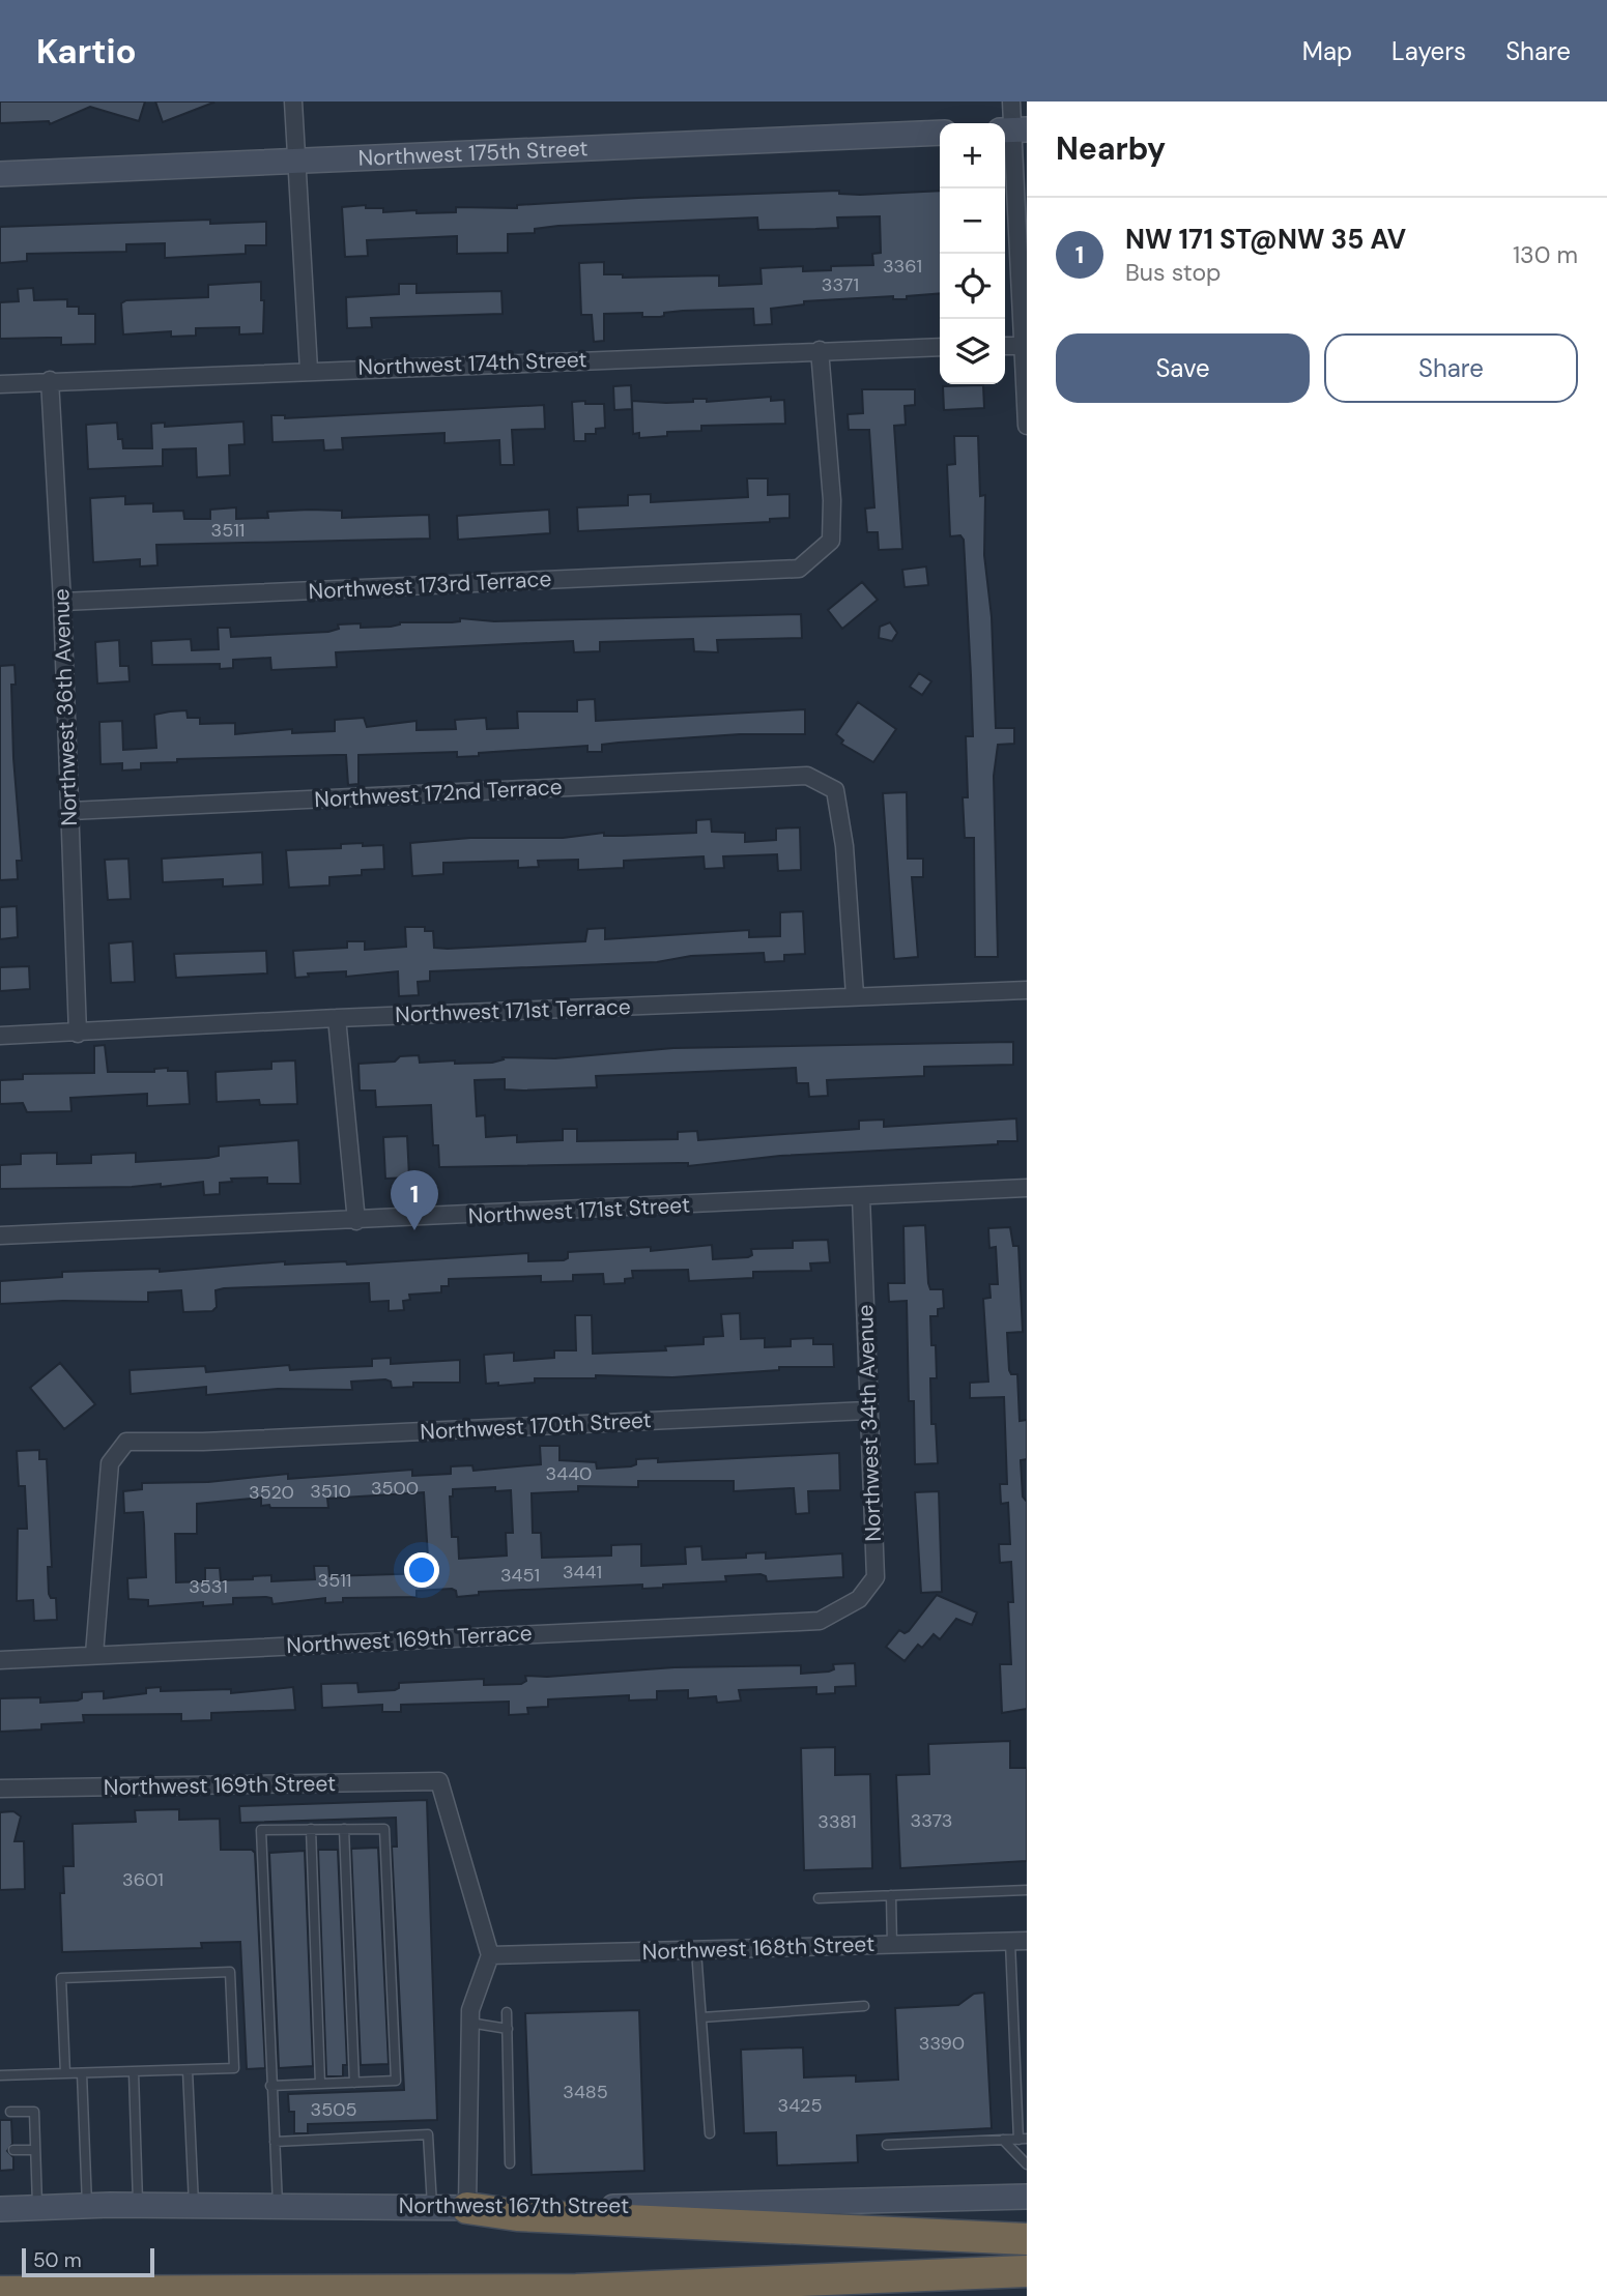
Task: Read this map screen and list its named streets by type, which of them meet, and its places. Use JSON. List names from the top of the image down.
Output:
{
  "streets": {
    "street": [
      "Northwest 175th Street",
      "Northwest 174th Street",
      "Northwest 173rd Terrace",
      "Northwest 36th Avenue",
      "Northwest 172nd Terrace",
      "Northwest 171st Terrace",
      "Northwest 171st Street",
      "Northwest 34th Avenue",
      "Northwest 170th Street",
      "Northwest 169th Terrace",
      "Northwest 169th Street",
      "Northwest 168th Street",
      "Northwest 167th Street"
    ]
  },
  "crossings": [
    ["Northwest 174th Street", "Northwest 173rd Terrace"],
    ["Northwest 174th Street", "Northwest 36th Avenue"],
    ["Northwest 173rd Terrace", "Northwest 36th Avenue"],
    ["Northwest 36th Avenue", "Northwest 172nd Terrace"],
    ["Northwest 36th Avenue", "Northwest 171st Terrace"],
    ["Northwest 172nd Terrace", "Northwest 171st Terrace"],
    ["Northwest 171st Street", "Northwest 34th Avenue"],
    ["Northwest 34th Avenue", "Northwest 170th Street"],
    ["Northwest 34th Avenue", "Northwest 169th Terrace"],
    ["Northwest 170th Street", "Northwest 169th Terrace"],
    ["Northwest 169th Street", "Northwest 168th Street"]
  ],
  "house_numbers": [
    "3361",
    "3371",
    "3511",
    "3440",
    "3500",
    "3510",
    "3520",
    "3441",
    "3451",
    "3511",
    "3531",
    "3373",
    "3381",
    "3601",
    "3390",
    "3485",
    "3425",
    "3505"
  ],
  "scale_bar": "50 m",
  "page": {
    "header": "Kartio",
    "nav": ["Map", "Layers", "Share"],
    "heading": "Nearby",
    "map_buttons": ["+", "−"],
    "list": [
      {
        "mark": "1",
        "name": "NW 171 ST@NW 35 AV",
        "note": "Bus stop",
        "value": "130 m"
      }
    ],
    "buttons": ["Save", "Share"],
    "pins": "1",
    "scale": "50 m"
  }
}
